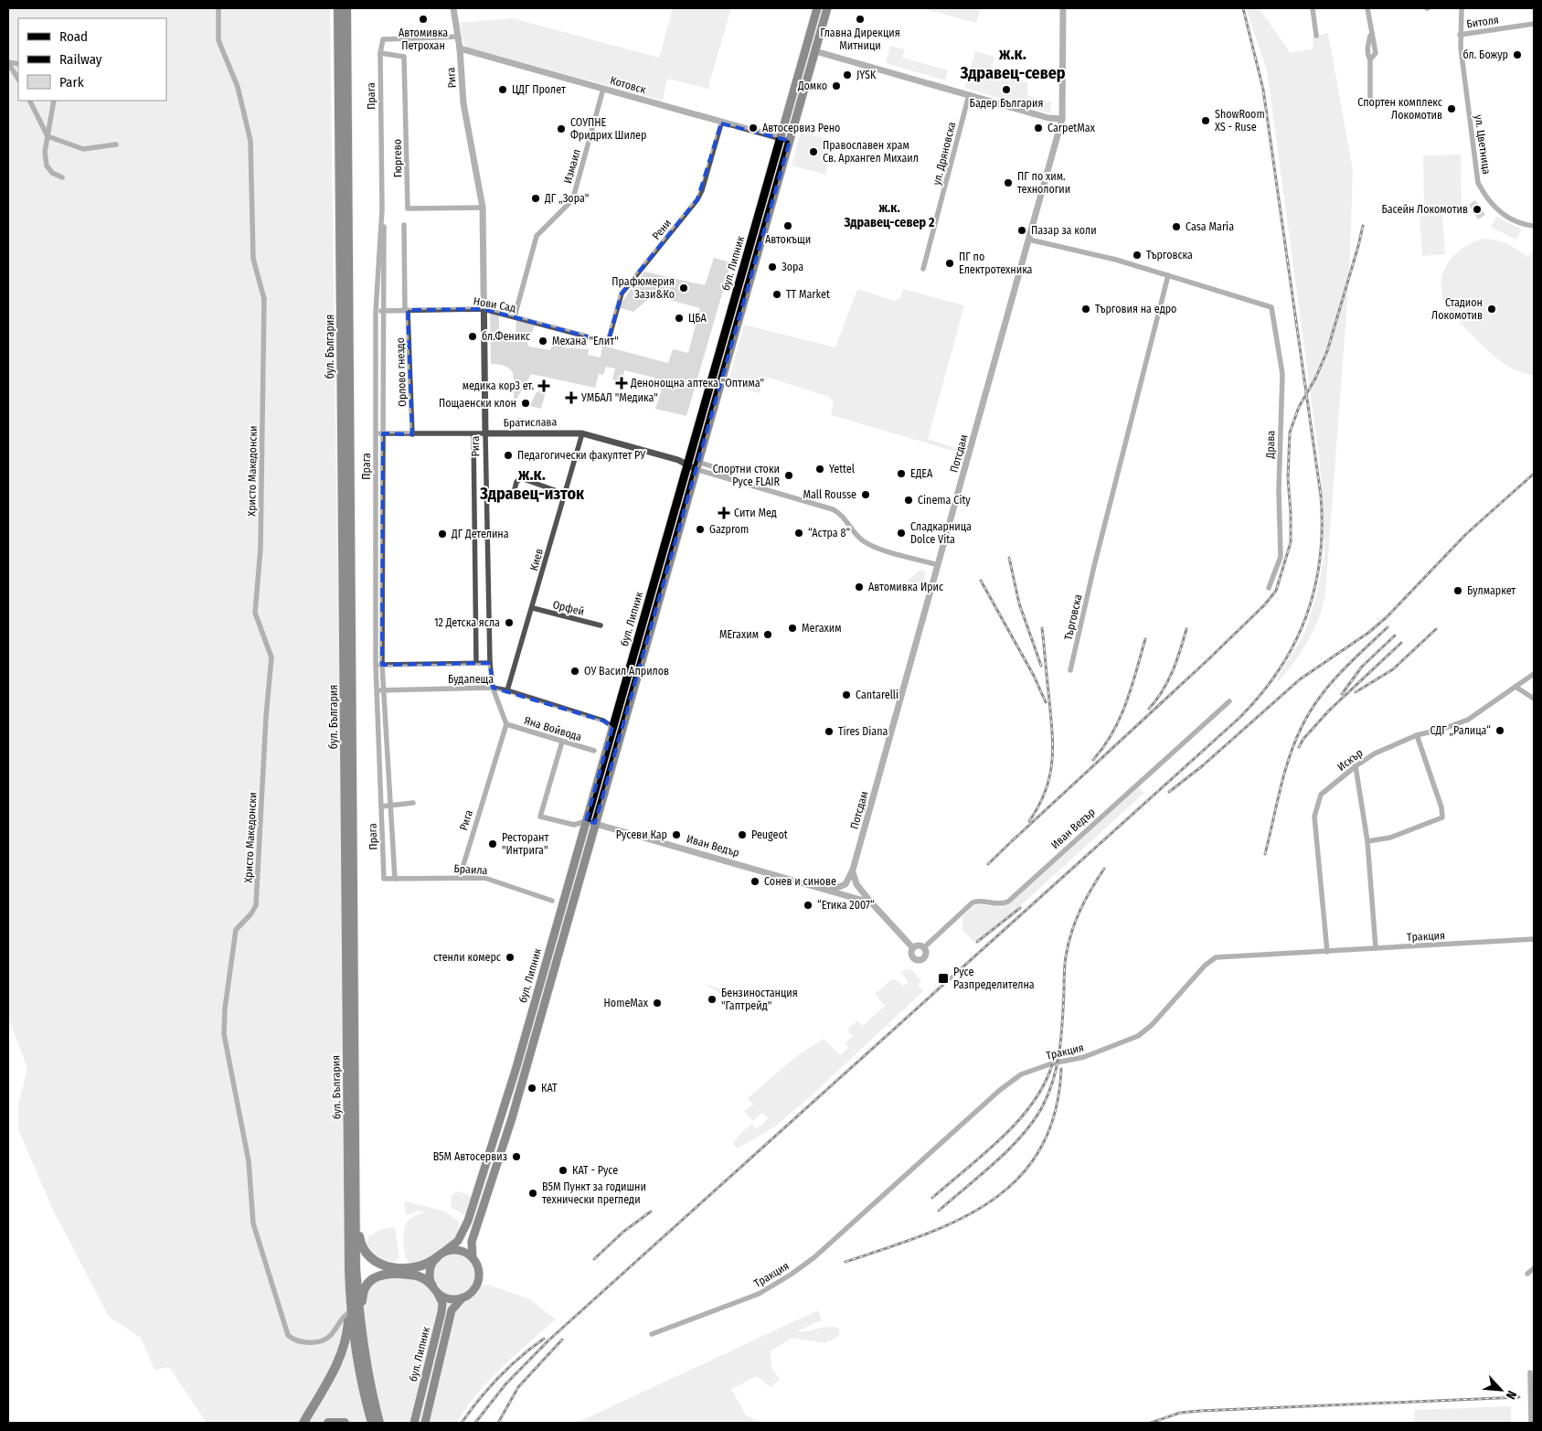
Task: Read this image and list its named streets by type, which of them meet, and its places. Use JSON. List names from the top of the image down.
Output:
{
  "streets": {
    "highway": ["бул. България"],
    "main road": ["бул. Липник"],
    "street": [
      "Битоля",
      "Рига",
      "Котовск",
      "Прага",
      "ул. Цветница",
      "ул. Дряновска",
      "Гюргево",
      "Измаил",
      "Рени",
      "Нови Сад",
      "Орлово гнездо",
      "Братислава",
      "Драва",
      "Потсдам",
      "Христо Македонски",
      "Киев",
      "Орфей",
      "Търговска",
      "Будапеща",
      "Яна Войвода",
      "Искър",
      "Иван Ведър",
      "Браила",
      "Тракция"
    ]
  },
  "crossings": [
    ["Битоля", "ул. Цветница"],
    ["Рига", "Котовск"],
    ["Рига", "Гюргево"],
    ["Рига", "Нови Сад"],
    ["Рига", "Братислава"],
    ["Рига", "Будапеща"],
    ["Рига", "Яна Войвода"],
    ["Рига", "Браила"],
    ["Котовск", "Измаил"],
    ["Котовск", "Рени"],
    ["Котовск", "бул. Липник"],
    ["Прага", "Гюргево"],
    ["Прага", "Нови Сад"],
    ["Прага", "Братислава"],
    ["Прага", "Будапеща"],
    ["Прага", "Браила"],
    ["Измаил", "Нови Сад"],
    ["Рени", "Нови Сад"],
    ["бул. Липник", "Братислава"],
    ["бул. Липник", "Будапеща"],
    ["бул. Липник", "Иван Ведър"],
    ["Нови Сад", "Орлово гнездо"],
    ["Орлово гнездо", "Братислава"],
    ["Братислава", "Киев"],
    ["Драва", "Търговска"],
    ["Потсдам", "Иван Ведър"],
    ["Киев", "Орфей"],
    ["Киев", "Будапеща"],
    ["Искър", "Тракция"]
  ],
  "districts": ["ж.к. Здравец-север", "ж.к. Здравец-север 2", "ж.к. Здравец-изток"],
  "places": {
    "other": [
      "Автомивка Петрохан",
      "Главна Дирекция Митници",
      "бл. Божур",
      "JYSK",
      "Домко",
      "ЦДГ Пролет",
      "Бадер България",
      "Спортен комплекс Локомотив",
      "ShowRoom XS - Ruse",
      "Автосервиз Рено",
      "CarpetMax",
      "СОУПНЕ Фридрих Шилер",
      "Православен храм Св. Архангел Михаил",
      "ПГ по хим. технологии",
      "ДГ „Зора\"",
      "Басейн Локомотив",
      "Автокъщи",
      "Casa Maria",
      "Пазар за коли",
      "Търговска",
      "ПГ по Електротехника",
      "Зора",
      "Прафюмерия Зази&Ко",
      "TT Market",
      "Търговия на едро",
      "Стадион Локомотив",
      "ЦБА",
      "бл.Феникс",
      "Механа \"Елит''",
      "Пощаенски клон",
      "Педагогически факултет РУ",
      "Yettel",
      "ЕДЕА",
      "Спортни стоки Русе FLAIR",
      "Mall Rousse",
      "Cinema City",
      "Gazprom",
      "“Астра 8“",
      "Сладкарница Dolce Vita",
      "ДГ Детелина",
      "Автомивка Ирис",
      "Булмаркет",
      "12 Детска ясла",
      "Мегахим",
      "МЕгахим",
      "ОУ Васил Априлов",
      "Cantarelli",
      "СДГ „Ралица“",
      "Tires Diana",
      "Русеви Кар",
      "Peugeot",
      "Ресторант \"Интрига\"",
      "Сонев и синове",
      "“Етика 2007“",
      "стенли комерс",
      "Бензиностанция \"Гаптрейд\"",
      "HomeMax",
      "КАТ",
      "В5М Автосервиз",
      "КАТ - Русе",
      "В5М Пункт за годишни технически прегледи"
    ],
    "health": [
      "Денонощна аптека \"Оптима\"",
      "медика кор3 ет.",
      "УМБАЛ \"Медика\"",
      "Сити Мед"
    ],
    "transit": ["Русе Разпределителна"]
  },
  "legend": ["Road", "Railway", "Park"],
  "north": "bottom right"
}
